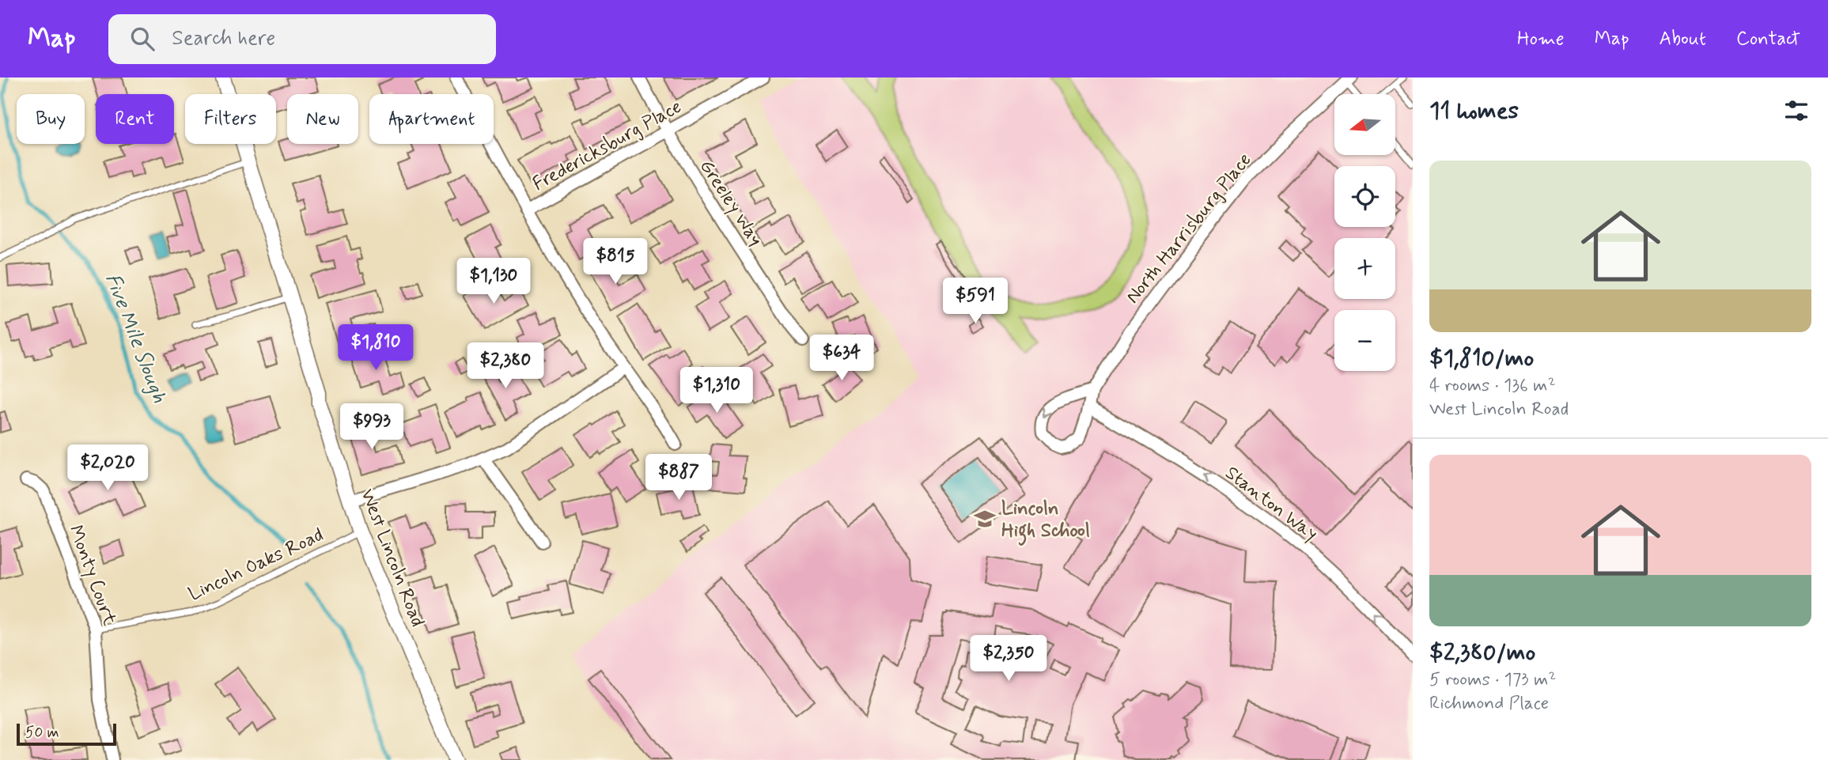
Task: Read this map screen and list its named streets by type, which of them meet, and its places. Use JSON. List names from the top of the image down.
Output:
{
  "streets": {
    "street": [
      "Fredericksburg Place",
      "Greeley Way",
      "North Harrisburg Place",
      "Stanton Way",
      "West Lincoln Road",
      "Monty Court"
    ],
    "lane": ["Lincoln Oaks Road"]
  },
  "crossings": [
    ["Fredericksburg Place", "Greeley Way"],
    ["North Harrisburg Place", "Stanton Way"],
    ["West Lincoln Road", "Lincoln Oaks Road"],
    ["Lincoln Oaks Road", "Monty Court"]
  ],
  "one_way": ["Stanton Way"],
  "water": ["Five Mile Slough"],
  "places": {
    "school or university": ["Lincoln High School"]
  },
  "scale_bar": "50 m",
  "north": "left",
  "page": {
    "header": "Map",
    "search": "Search here",
    "nav": [
      "Home",
      "Map",
      "About",
      "Contact"
    ],
    "heading": "11 homes",
    "map_buttons": ["+", "−"],
    "chip": [
      "Buy",
      "Rent",
      "Filters",
      "New",
      "Apartment"
    ],
    "list": [
      {
        "name": "$1,810/mo",
        "note": "4 rooms · 136 m² · West Lincoln Road"
      },
      {
        "name": "$2,380/mo",
        "note": "5 rooms · 173 m² · Richmond Place"
      }
    ],
    "price": [
      "$815",
      "$1,130",
      "$591",
      "$1,810",
      "$634",
      "$2,380",
      "$1,310",
      "$993",
      "$2,020",
      "$887",
      "$2,350"
    ],
    "scale": "50 m"
  }
}
